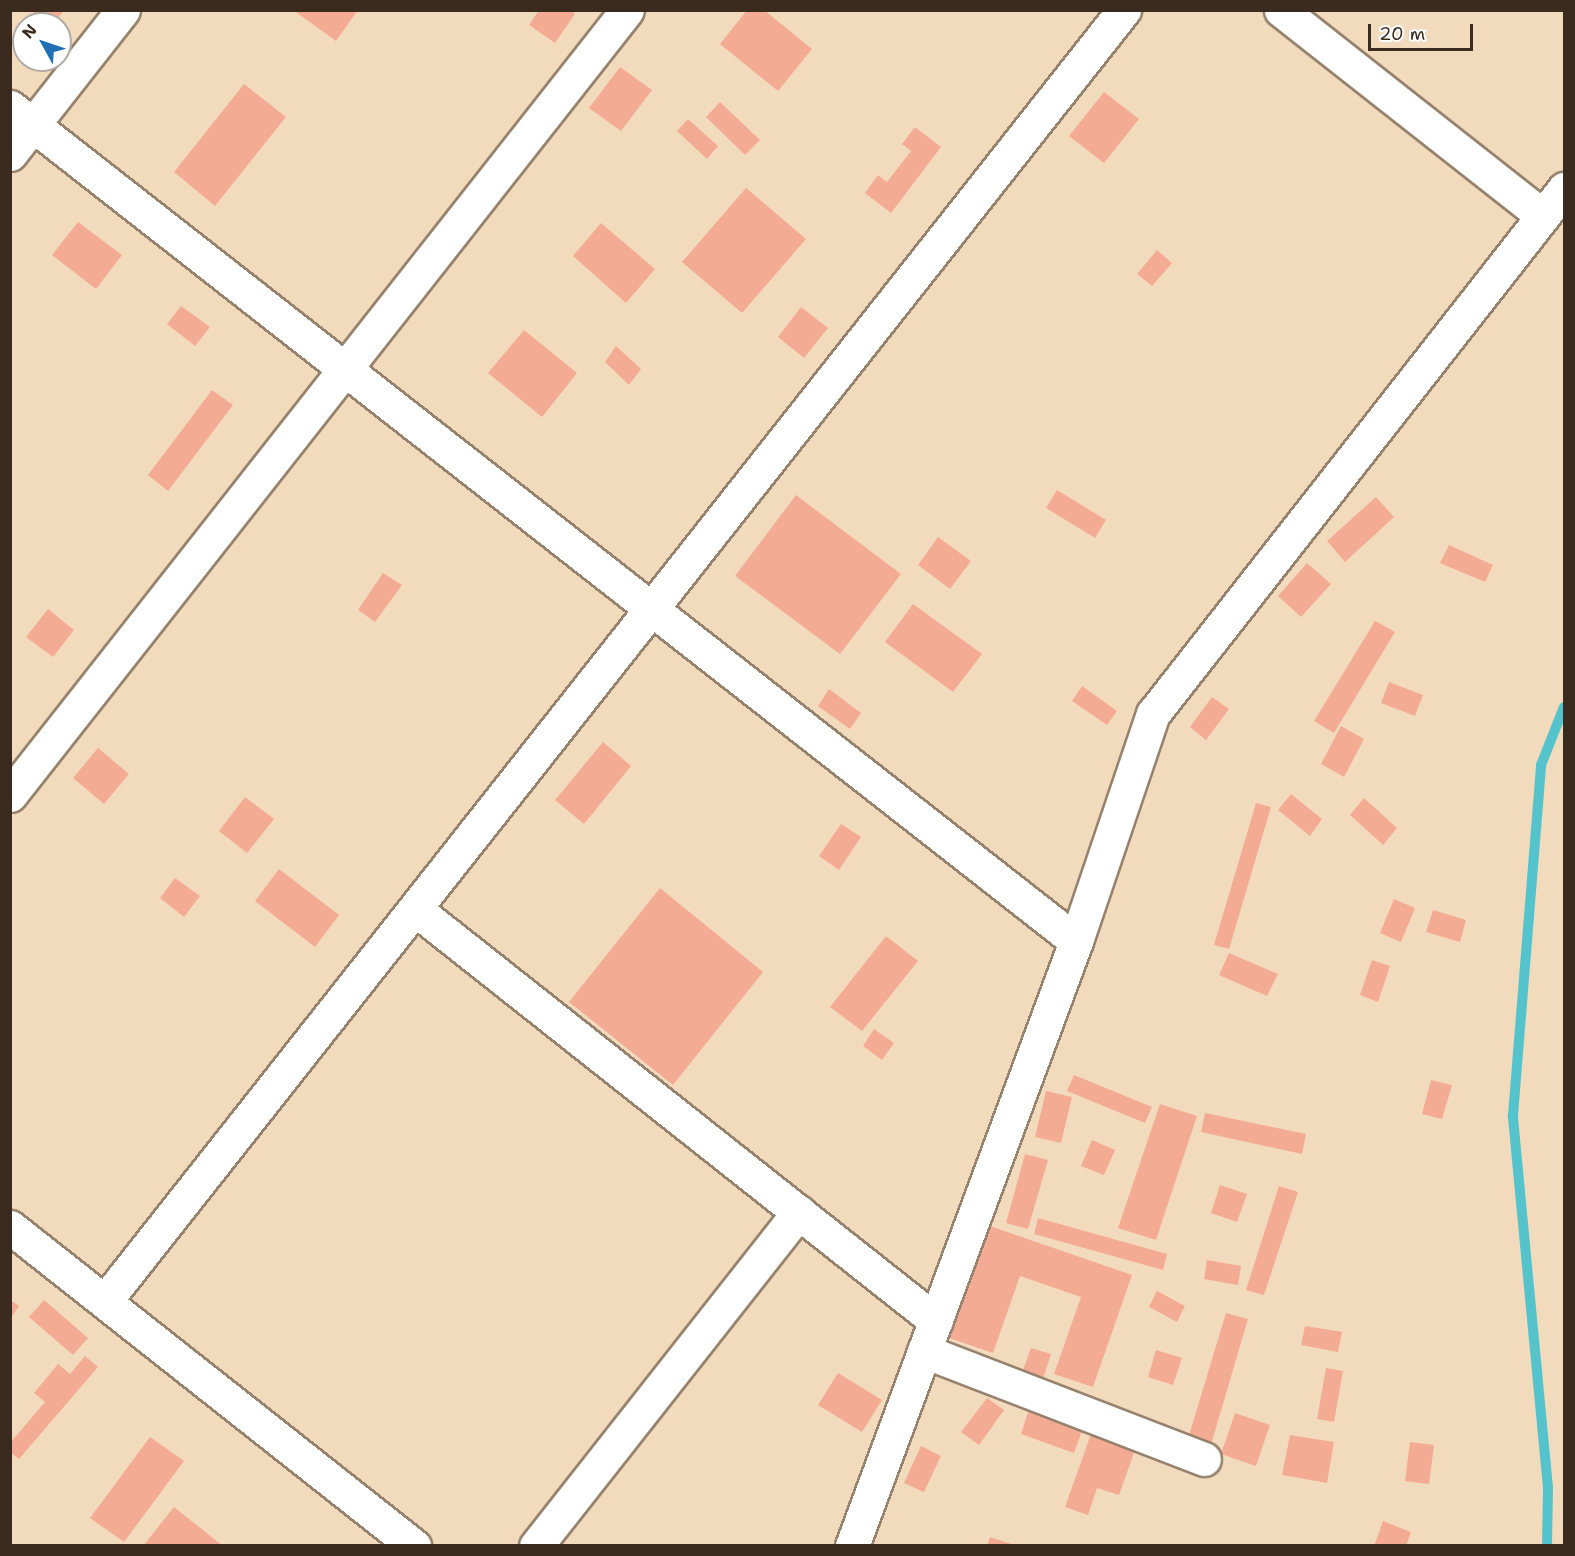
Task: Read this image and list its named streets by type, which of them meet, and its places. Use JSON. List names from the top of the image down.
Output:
{
  "scale_bar": "20 m",
  "north": "top left"
}
